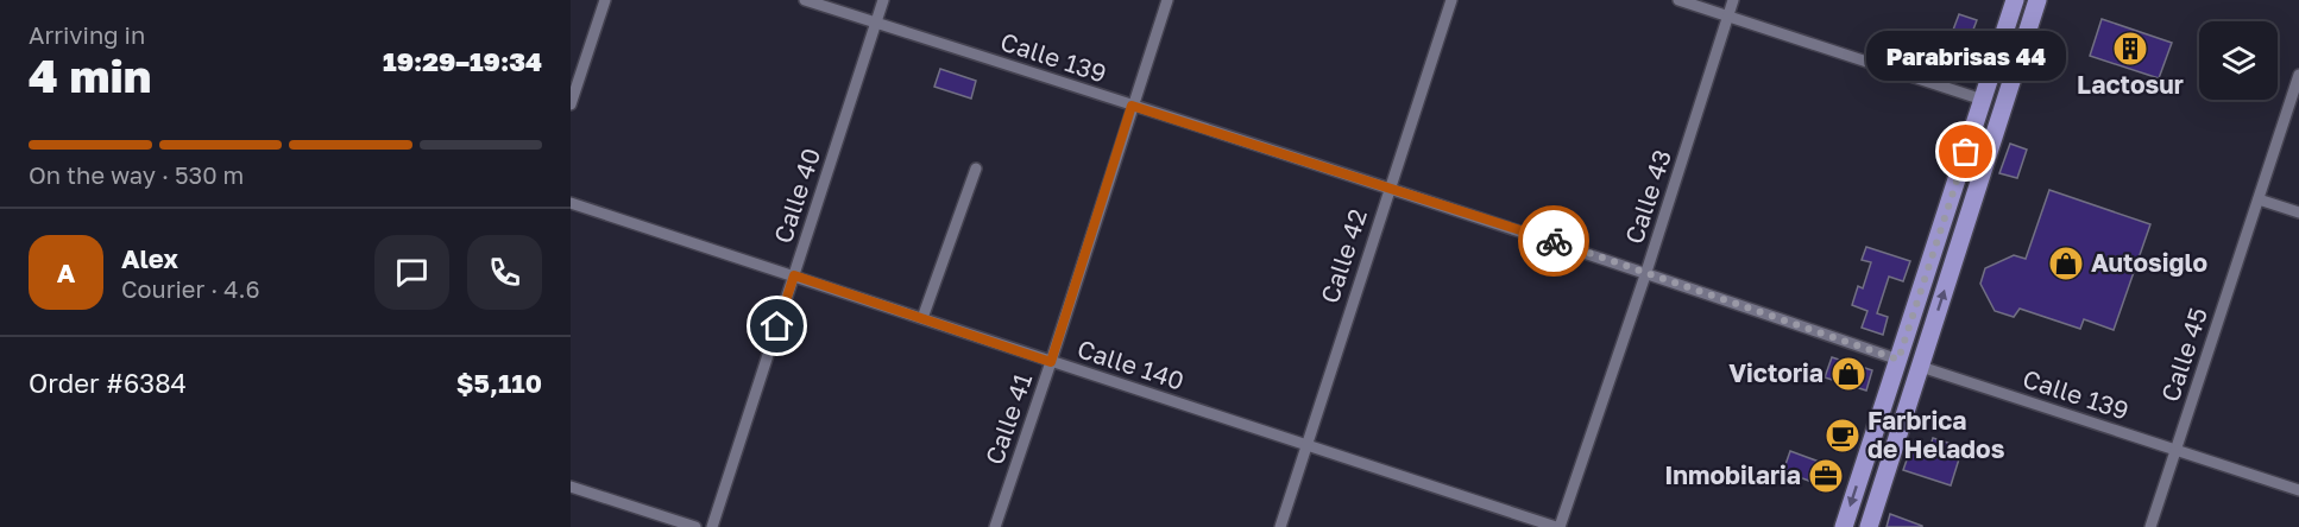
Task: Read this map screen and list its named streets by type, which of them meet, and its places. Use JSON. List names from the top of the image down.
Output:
{
  "streets": {
    "street": [
      "Calle 139",
      "Calle 40",
      "Calle 43",
      "Calle 42",
      "Calle 45",
      "Calle 140",
      "Calle 41"
    ]
  },
  "crossings": [
    ["Calle 139", "Calle 40"],
    ["Calle 139", "Calle 43"],
    ["Calle 139", "Calle 42"],
    ["Calle 139", "Calle 45"],
    ["Calle 139", "Calle 41"],
    ["Calle 40", "Calle 140"],
    ["Calle 43", "Calle 140"],
    ["Calle 42", "Calle 140"],
    ["Calle 140", "Calle 41"]
  ],
  "places": {
    "building": ["Lactosur"],
    "other": ["Parabrisas 44"],
    "shop": ["Autosiglo", "Victoria"],
    "cafe": ["Farbrica de Helados"],
    "office": ["Inmobilaria"]
  },
  "page": {
    "heading": ["4 min", "Arriving in", "19:29–19:34"],
    "panel": [
      "Alex",
      "Courier · 4.6",
      "Order #6384",
      "$5,110"
    ],
    "bubble": "Parabrisas 44",
    "bar": "On the way · 530 m",
    "round": "A"
  }
}
